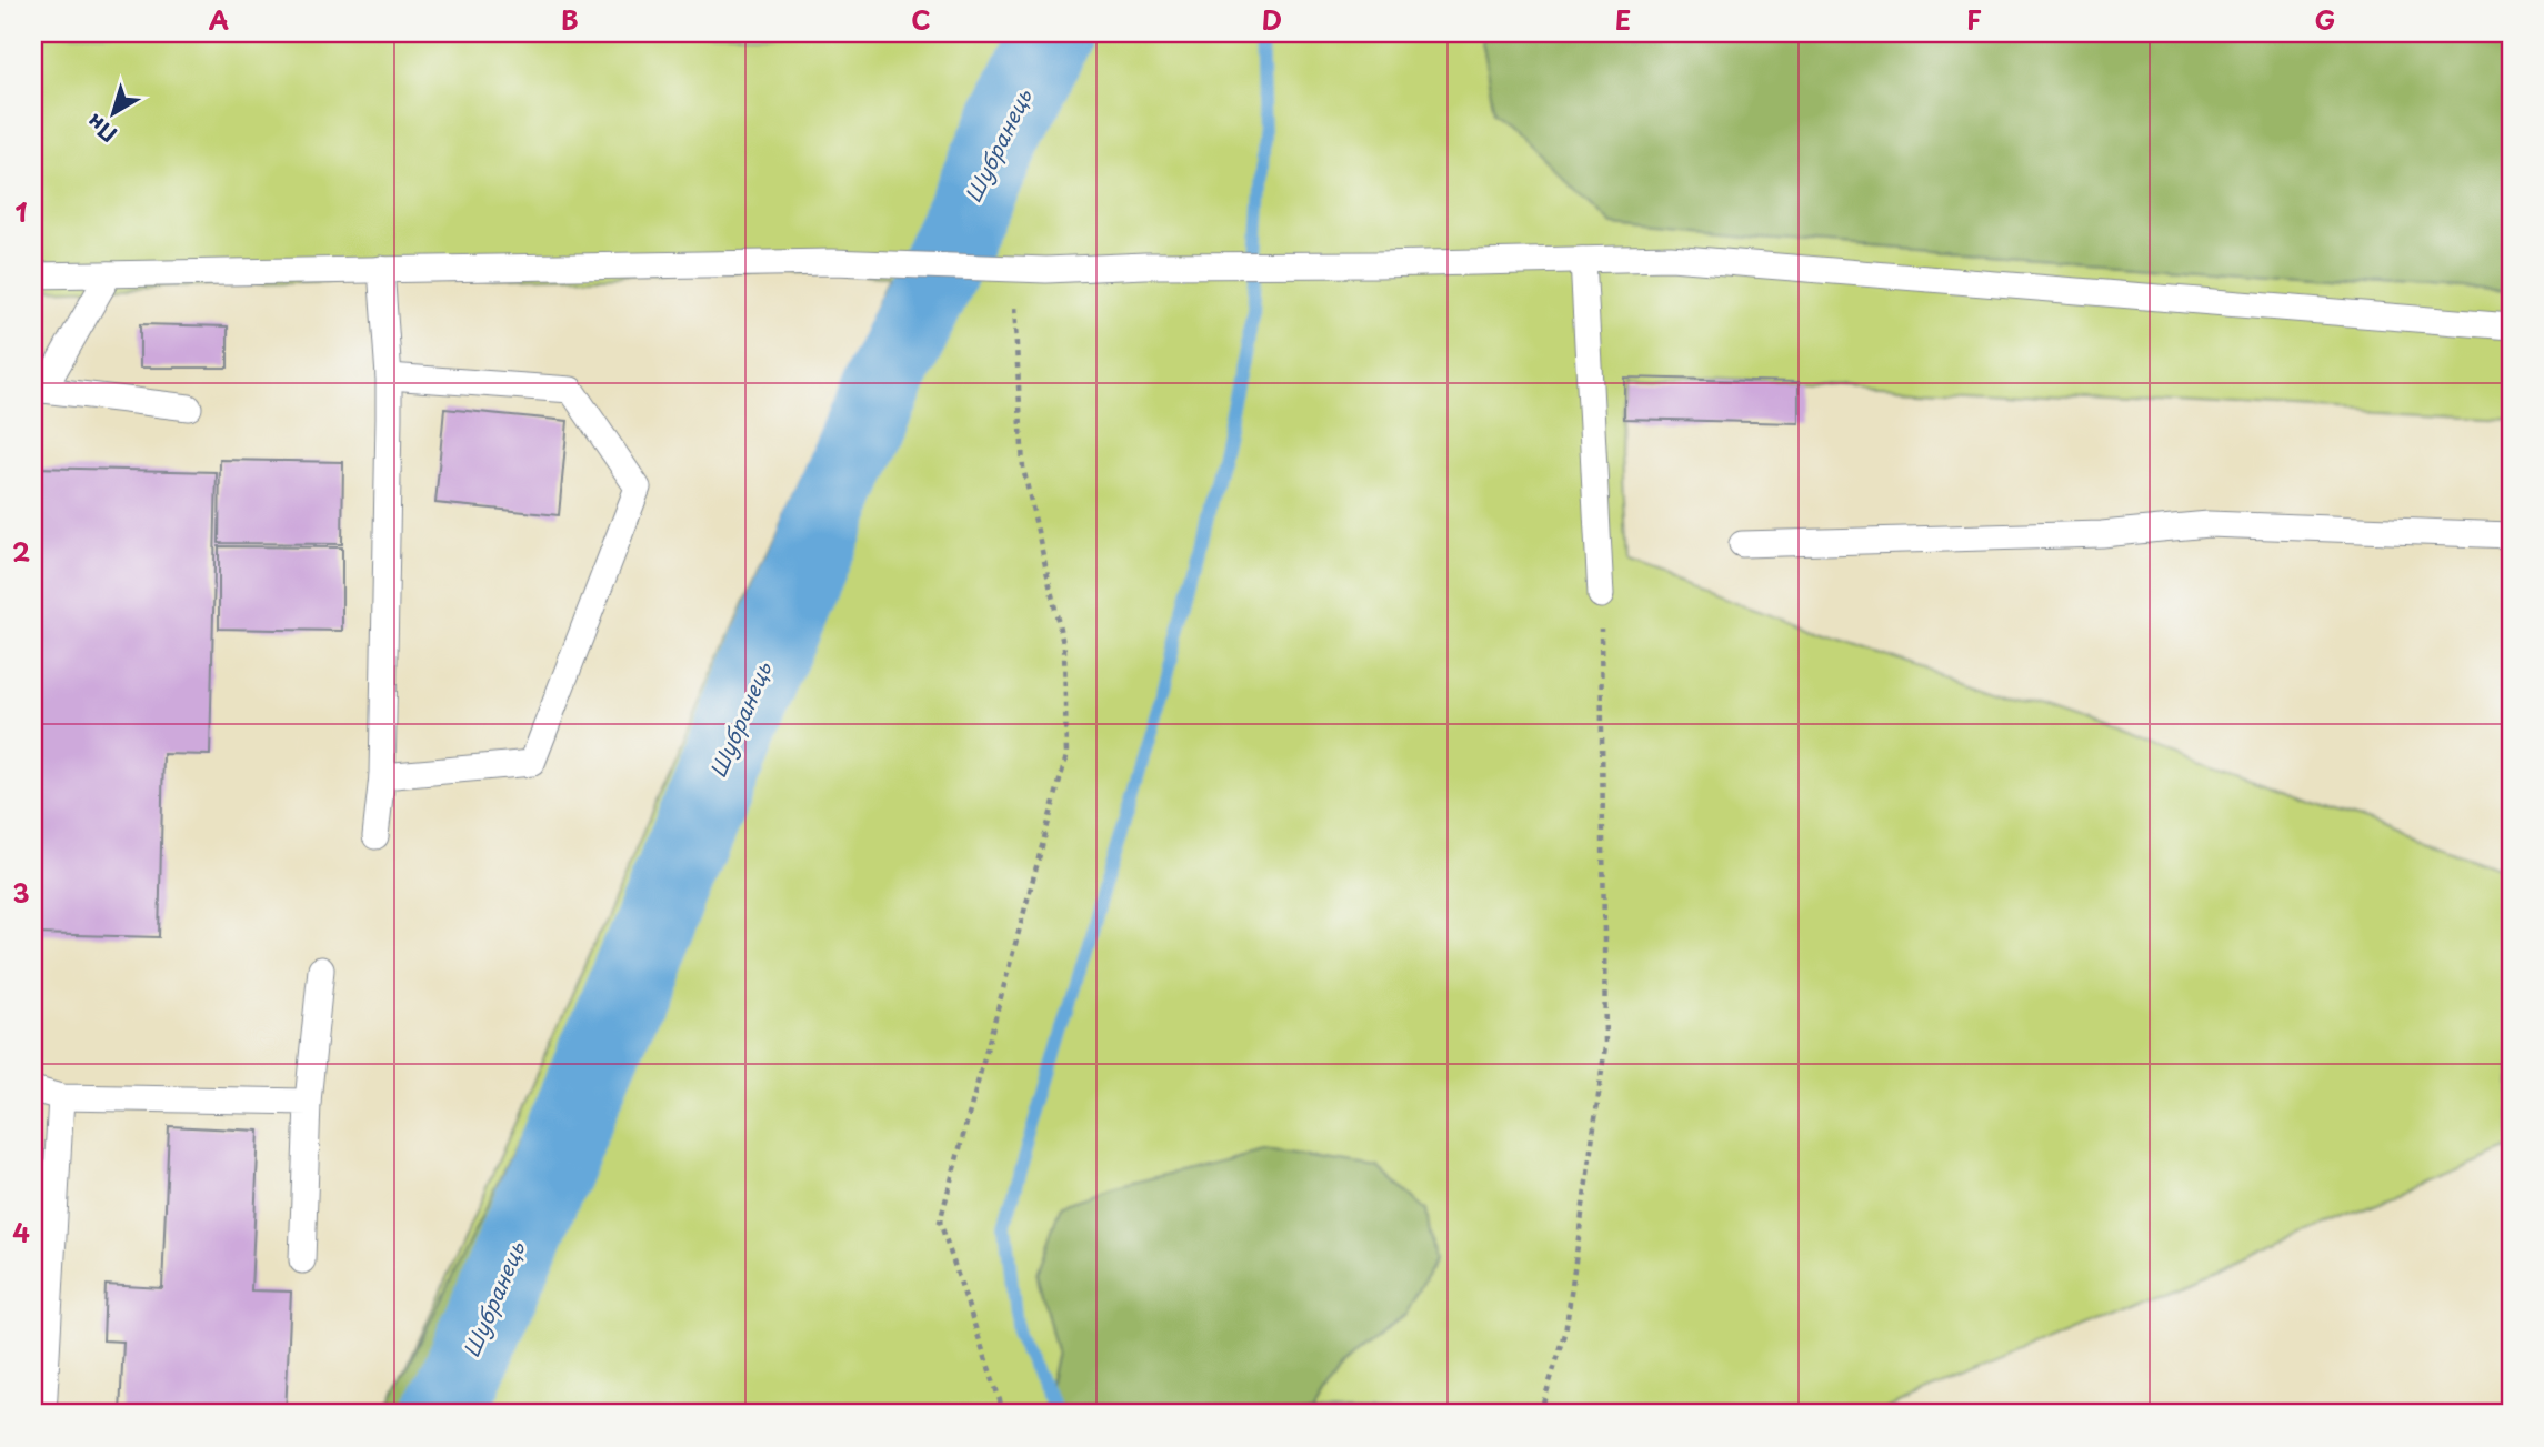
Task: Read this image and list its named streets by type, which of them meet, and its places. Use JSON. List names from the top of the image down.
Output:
{
  "water": ["Шубранець"],
  "north": "bottom left",
  "grid": {
    "columns": [
      "A",
      "B",
      "C",
      "D",
      "E",
      "F",
      "G"
    ],
    "rows": [
      "1",
      "2",
      "3",
      "4"
    ]
  }
}
